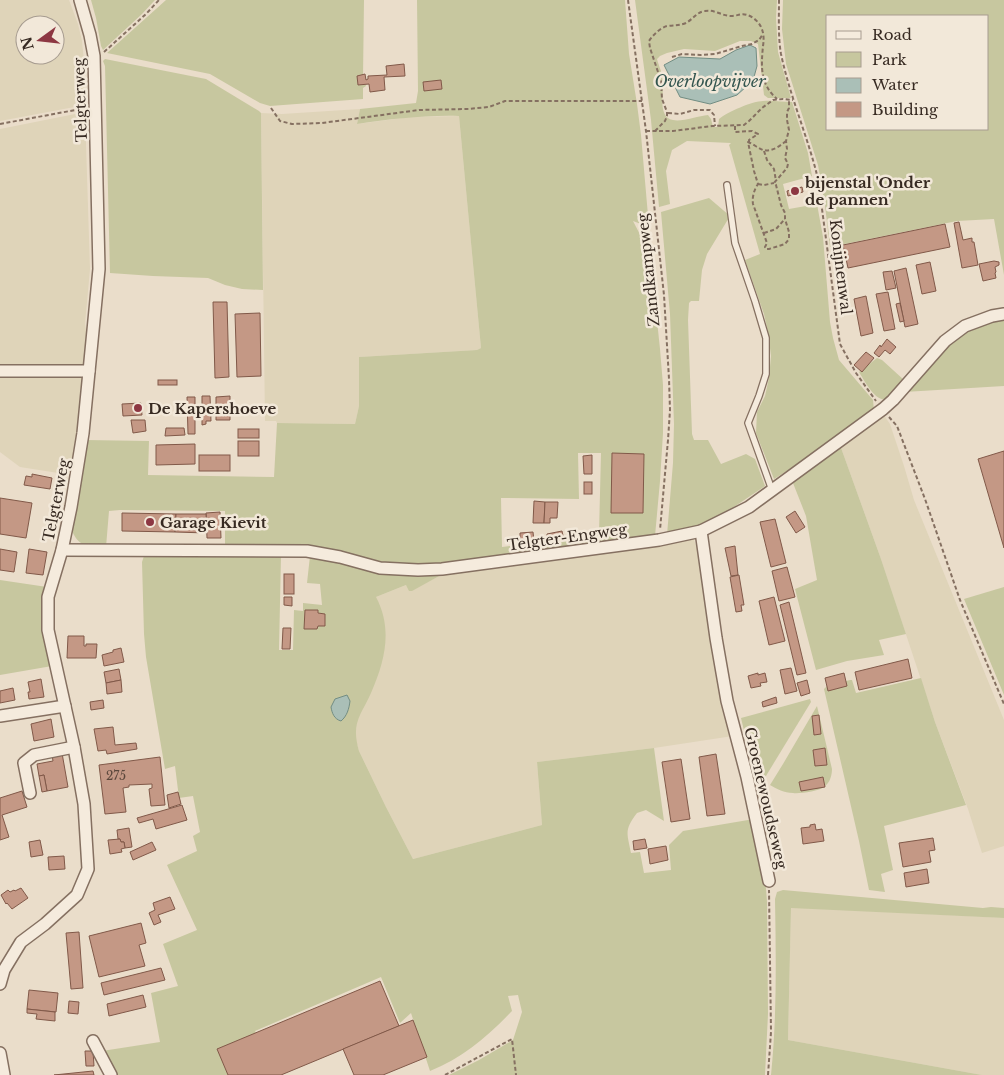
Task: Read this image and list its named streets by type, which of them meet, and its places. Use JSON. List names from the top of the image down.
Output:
{
  "streets": {
    "street": ["Telgterweg", "Telgter-Engweg", "Groenewoudseweg"],
    "path": ["Konijnenwal", "Zandkampweg"]
  },
  "crossings": [
    ["Telgterweg", "Telgter-Engweg"],
    ["Konijnenwal", "Telgter-Engweg"],
    ["Zandkampweg", "Telgter-Engweg"],
    ["Telgter-Engweg", "Groenewoudseweg"]
  ],
  "water": ["Overloopvijver"],
  "places": ["bijenstal 'Onder de pannen'", "De Kapershoeve", "Garage Kievit"],
  "house_numbers": ["275"],
  "legend": [
    "Road",
    "Park",
    "Water",
    "Building"
  ],
  "north": "left"
}
